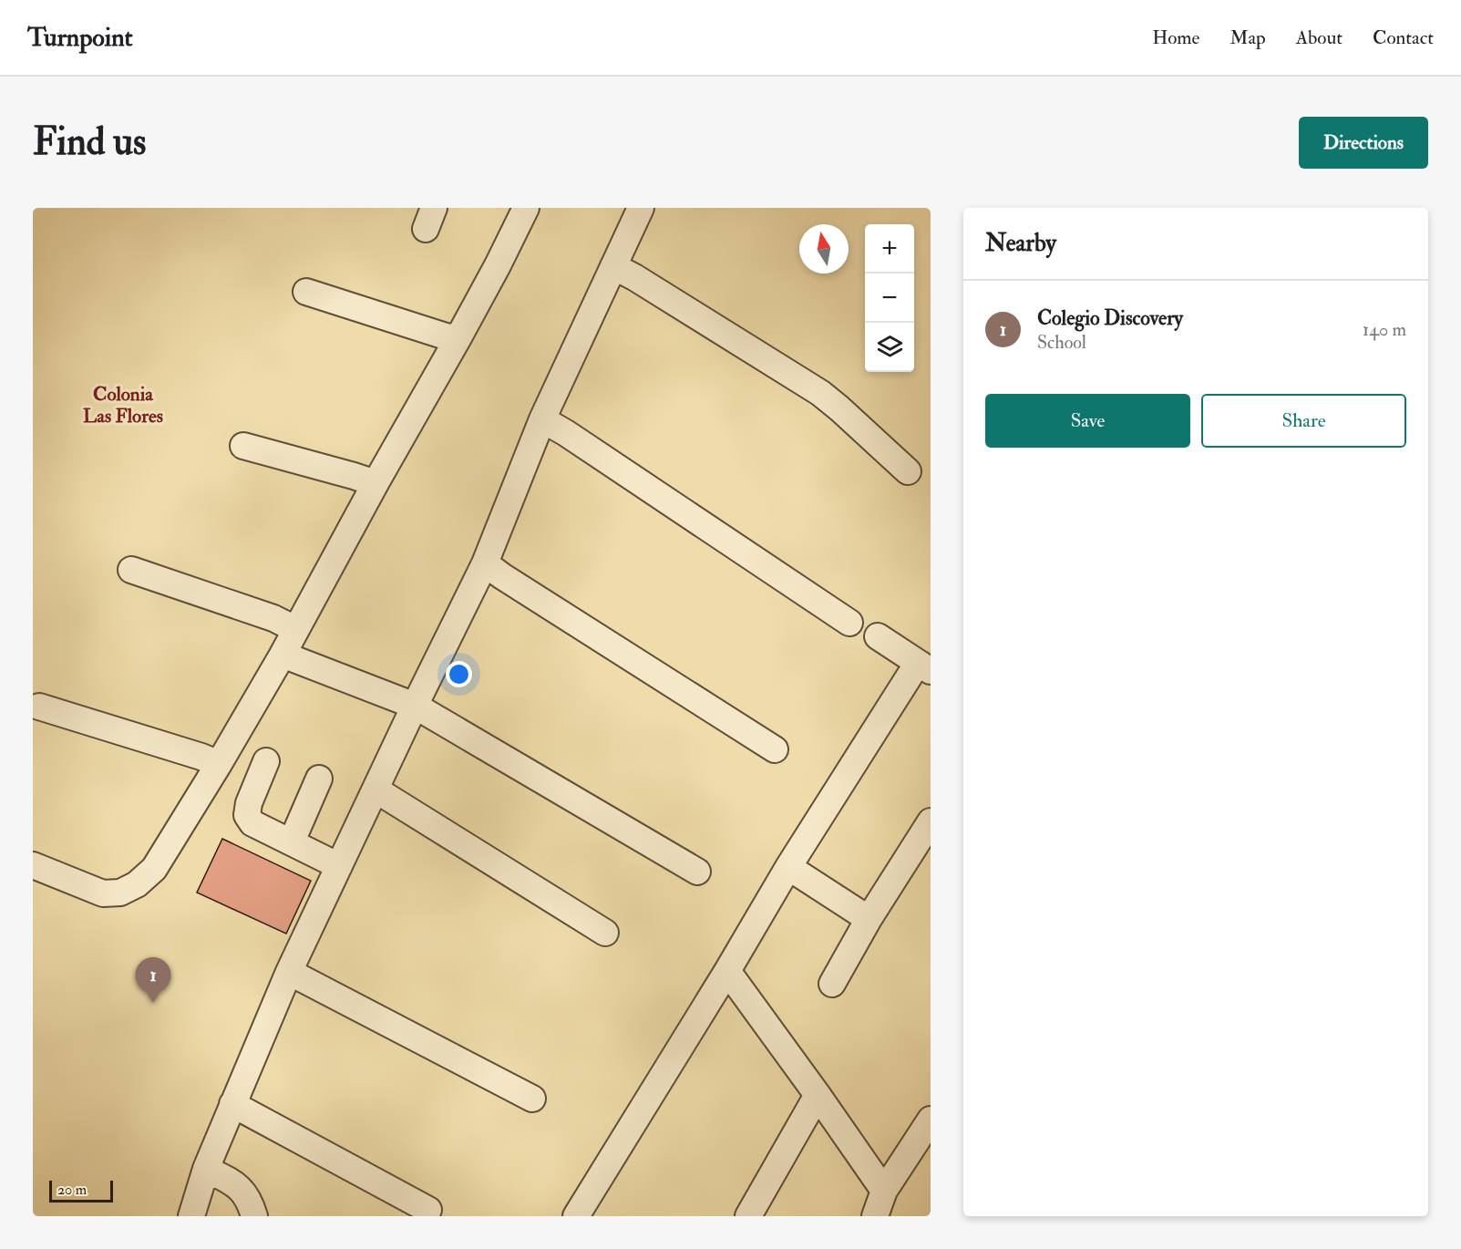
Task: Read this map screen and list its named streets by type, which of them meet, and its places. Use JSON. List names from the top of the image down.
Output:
{
  "districts": ["Colonia Las Flores"],
  "scale_bar": "20 m",
  "north": "top",
  "page": {
    "header": "Turnpoint",
    "nav": [
      "Home",
      "Map",
      "About",
      "Contact"
    ],
    "buttons": [
      "Directions",
      ["Save", "Share"]
    ],
    "title": "Find us",
    "heading": "Nearby",
    "map_buttons": ["+", "−"],
    "list": [
      {
        "mark": "1",
        "name": "Colegio Discovery",
        "note": "School",
        "value": "140 m"
      }
    ],
    "pins": "1",
    "scale": "20 m"
  }
}
